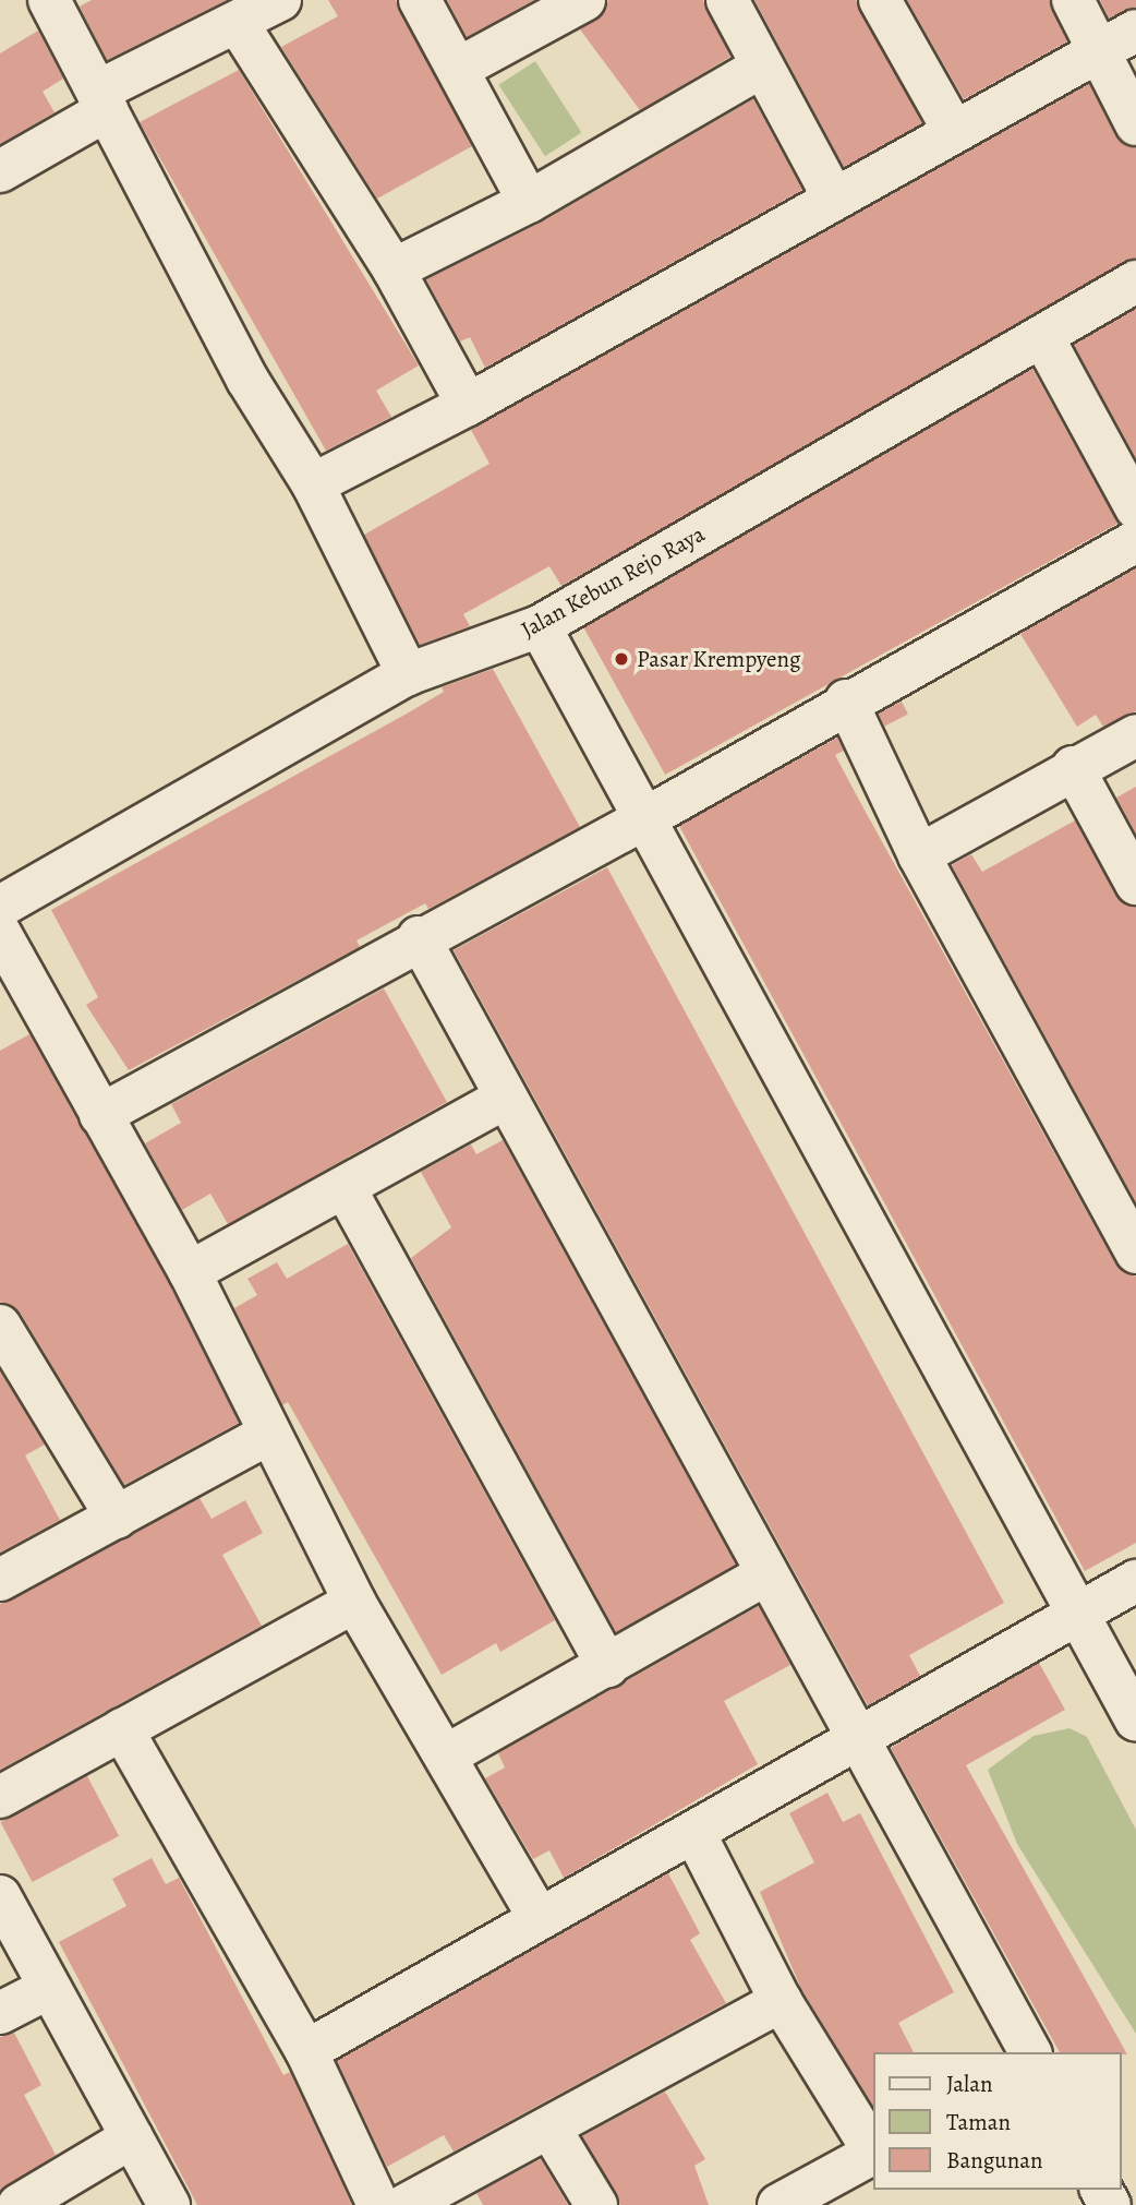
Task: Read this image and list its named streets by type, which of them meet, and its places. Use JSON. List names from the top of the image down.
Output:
{
  "streets": {
    "street": ["Jalan Kebun Rejo Raya"]
  },
  "places": ["Pasar Krempyeng"],
  "legend": ["Jalan", "Taman", "Bangunan"]
}
